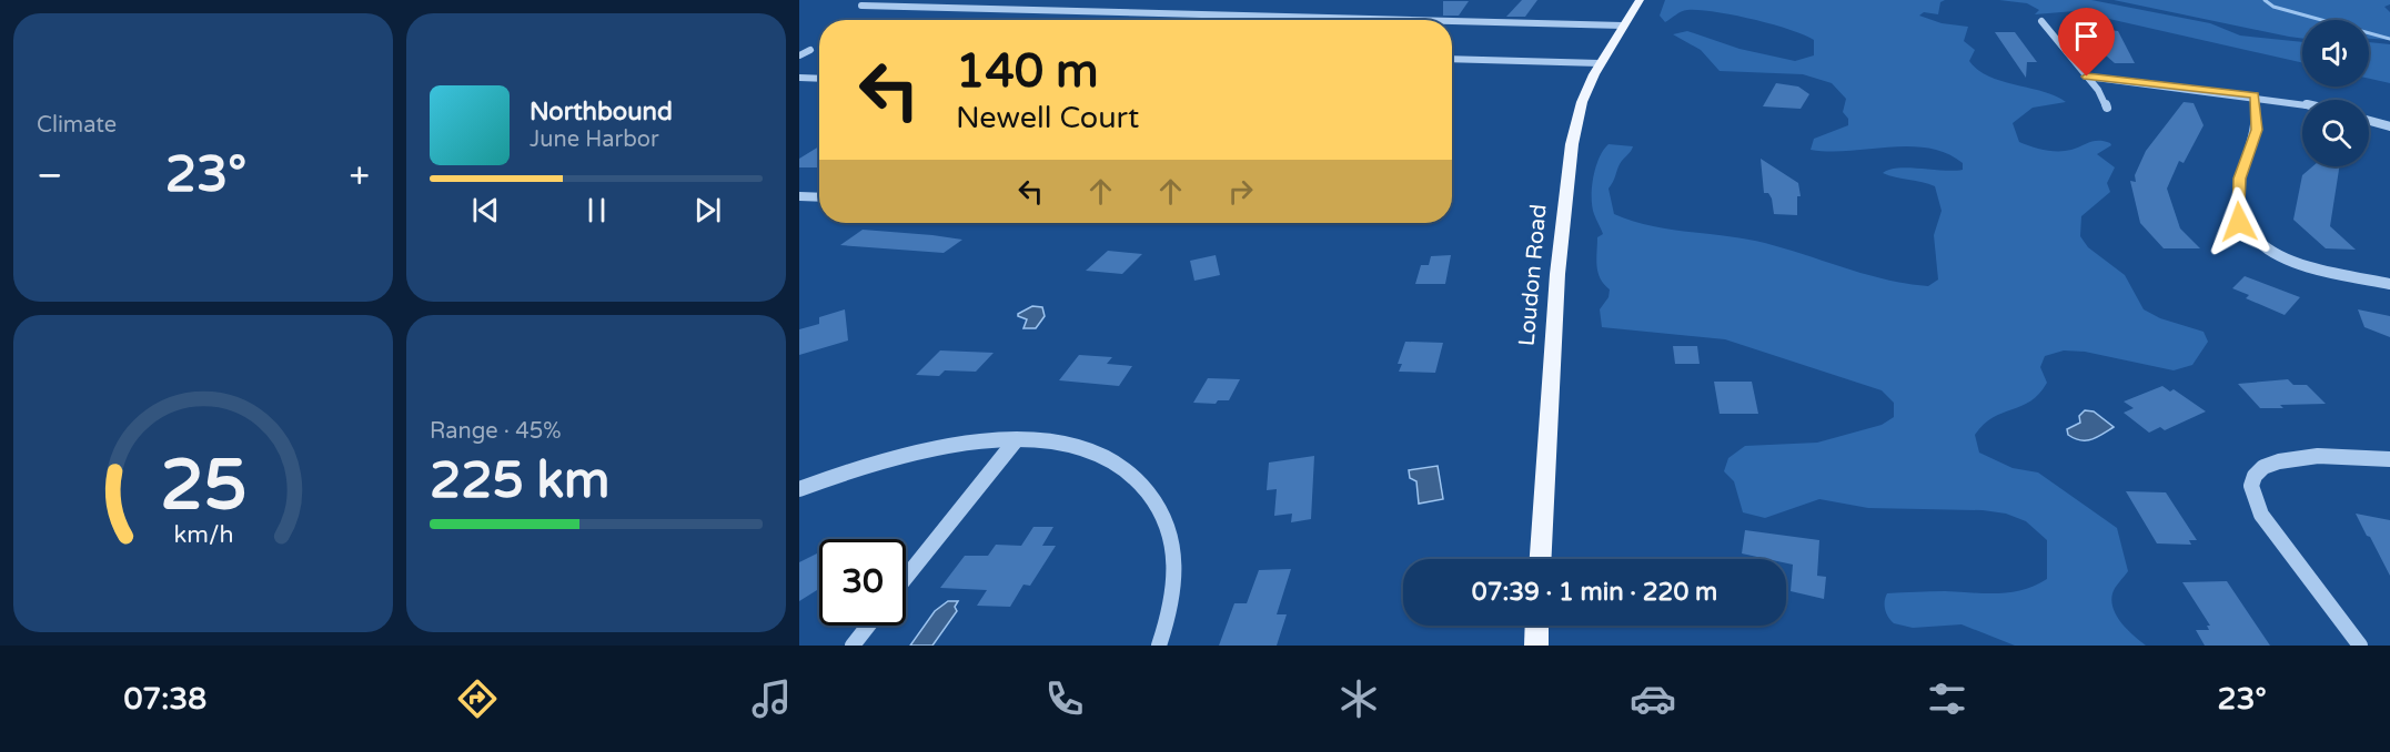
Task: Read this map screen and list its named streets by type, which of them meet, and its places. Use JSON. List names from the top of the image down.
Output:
{
  "streets": {
    "main road": ["Loudon Road"]
  },
  "page": {
    "tile": [
      "Climate",
      ["Range · 45%", "225 km"]
    ],
    "turn": ["140 m", "Newell Court"],
    "song": ["Northbound", "June Harbor"],
    "heat": ["−", "23°", "+"],
    "limit": "30",
    "trip": "07:39 · 1 min · 220 m",
    "tabs": ["07:38", "23°"],
    "gauge": ["25", "km/h"]
  }
}
